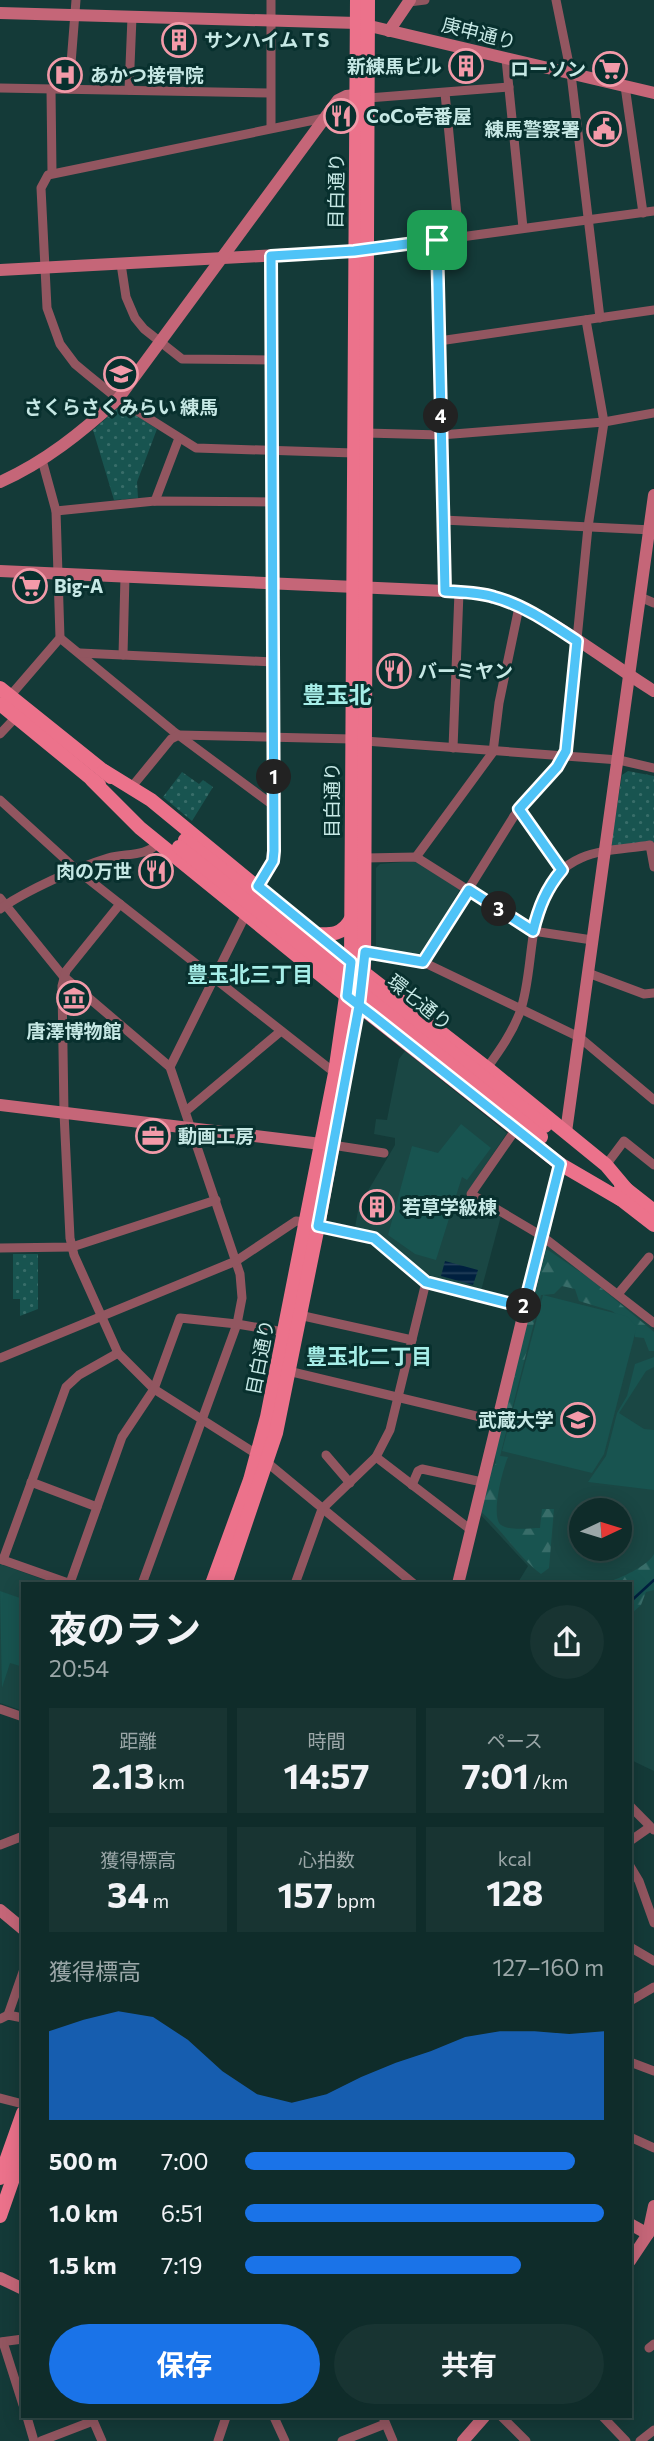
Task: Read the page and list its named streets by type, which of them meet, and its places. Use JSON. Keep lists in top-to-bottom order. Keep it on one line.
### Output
{"streets":{"main road":["目白通り","環七通り"],"street":["庚申通り"]},"crossings":[["庚申通り","目白通り"]],"districts":["豊玉北","豊玉北三丁目","豊玉北二丁目"],"places":{"building":["サンハイム T S","新練馬ビル","若草学級棟"],"supermarket":["ローソン","Big-A"],"hospital":["あかつ接骨院"],"restaurant":["CoCo壱番屋","バーミヤン","肉の万世"],"public building":["練馬警察署"],"school or university":["さくらさくみらい 練馬","武蔵大学"],"museum":["唐澤博物館"],"office":["動画工房"]},"north":"right","page":{"pins":["4","1","3","2"],"heading":["夜のラン","20:54"],"stats":[["距離","2.13 km"],["時間","14:57"],["ペース","7:01 /km"],["獲得標高","34 m"],["心拍数","157 bpm"],["kcal","128"]],"chart":["獲得標高","127–160 m"],"list":[{"name":"500 m","note":"7:00"},{"name":"1.0 km","note":"6:51"},{"name":"1.5 km","note":"7:19"}],"buttons":["保存","共有"]}}
